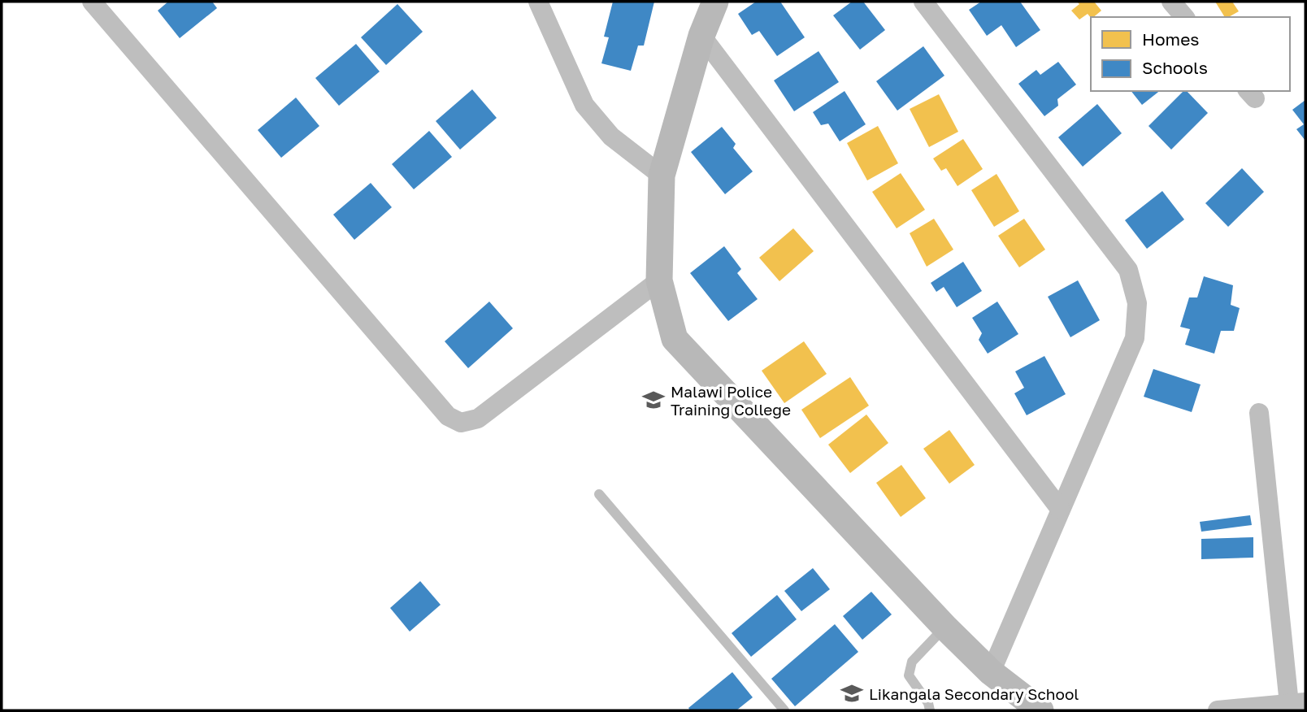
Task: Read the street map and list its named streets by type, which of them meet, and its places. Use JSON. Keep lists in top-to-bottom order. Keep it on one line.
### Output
{"places":{"school or university":["Malawi Police Training College","Likangala Secondary School"]},"legend":["Homes","Schools"]}
